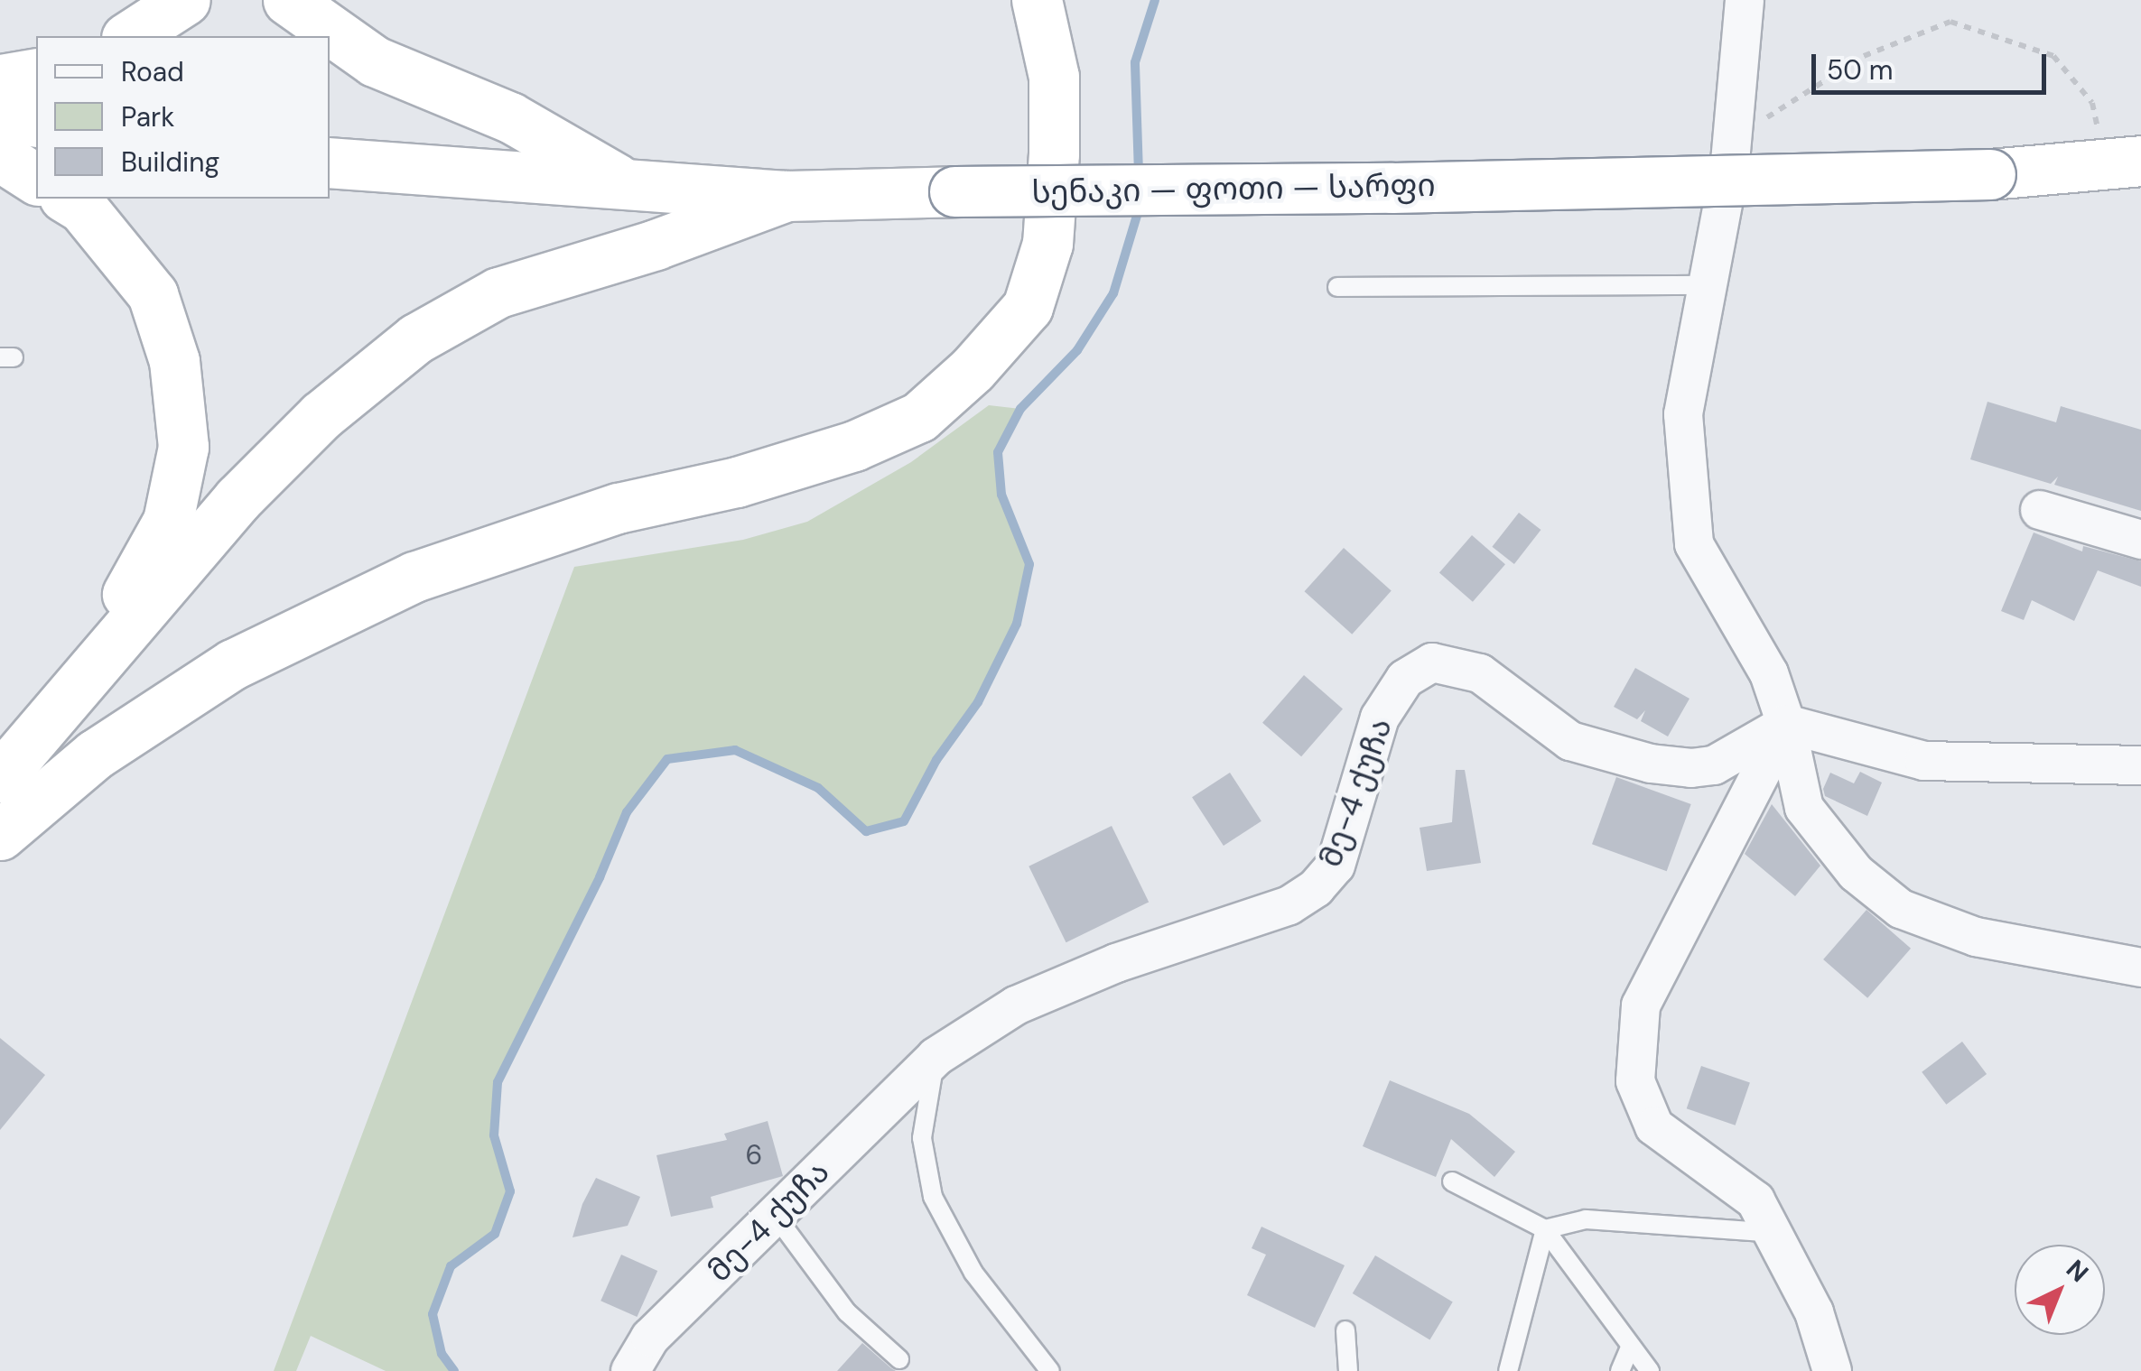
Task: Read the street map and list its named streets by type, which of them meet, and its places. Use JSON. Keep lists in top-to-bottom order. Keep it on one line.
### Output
{"streets":{"highway":["სენაკი — ფოთი — სარფი"],"street":["მე-4 ქუჩა"]},"house_numbers":["6"],"legend":["Road","Park","Building"],"scale_bar":"50 m","north":"top right"}
